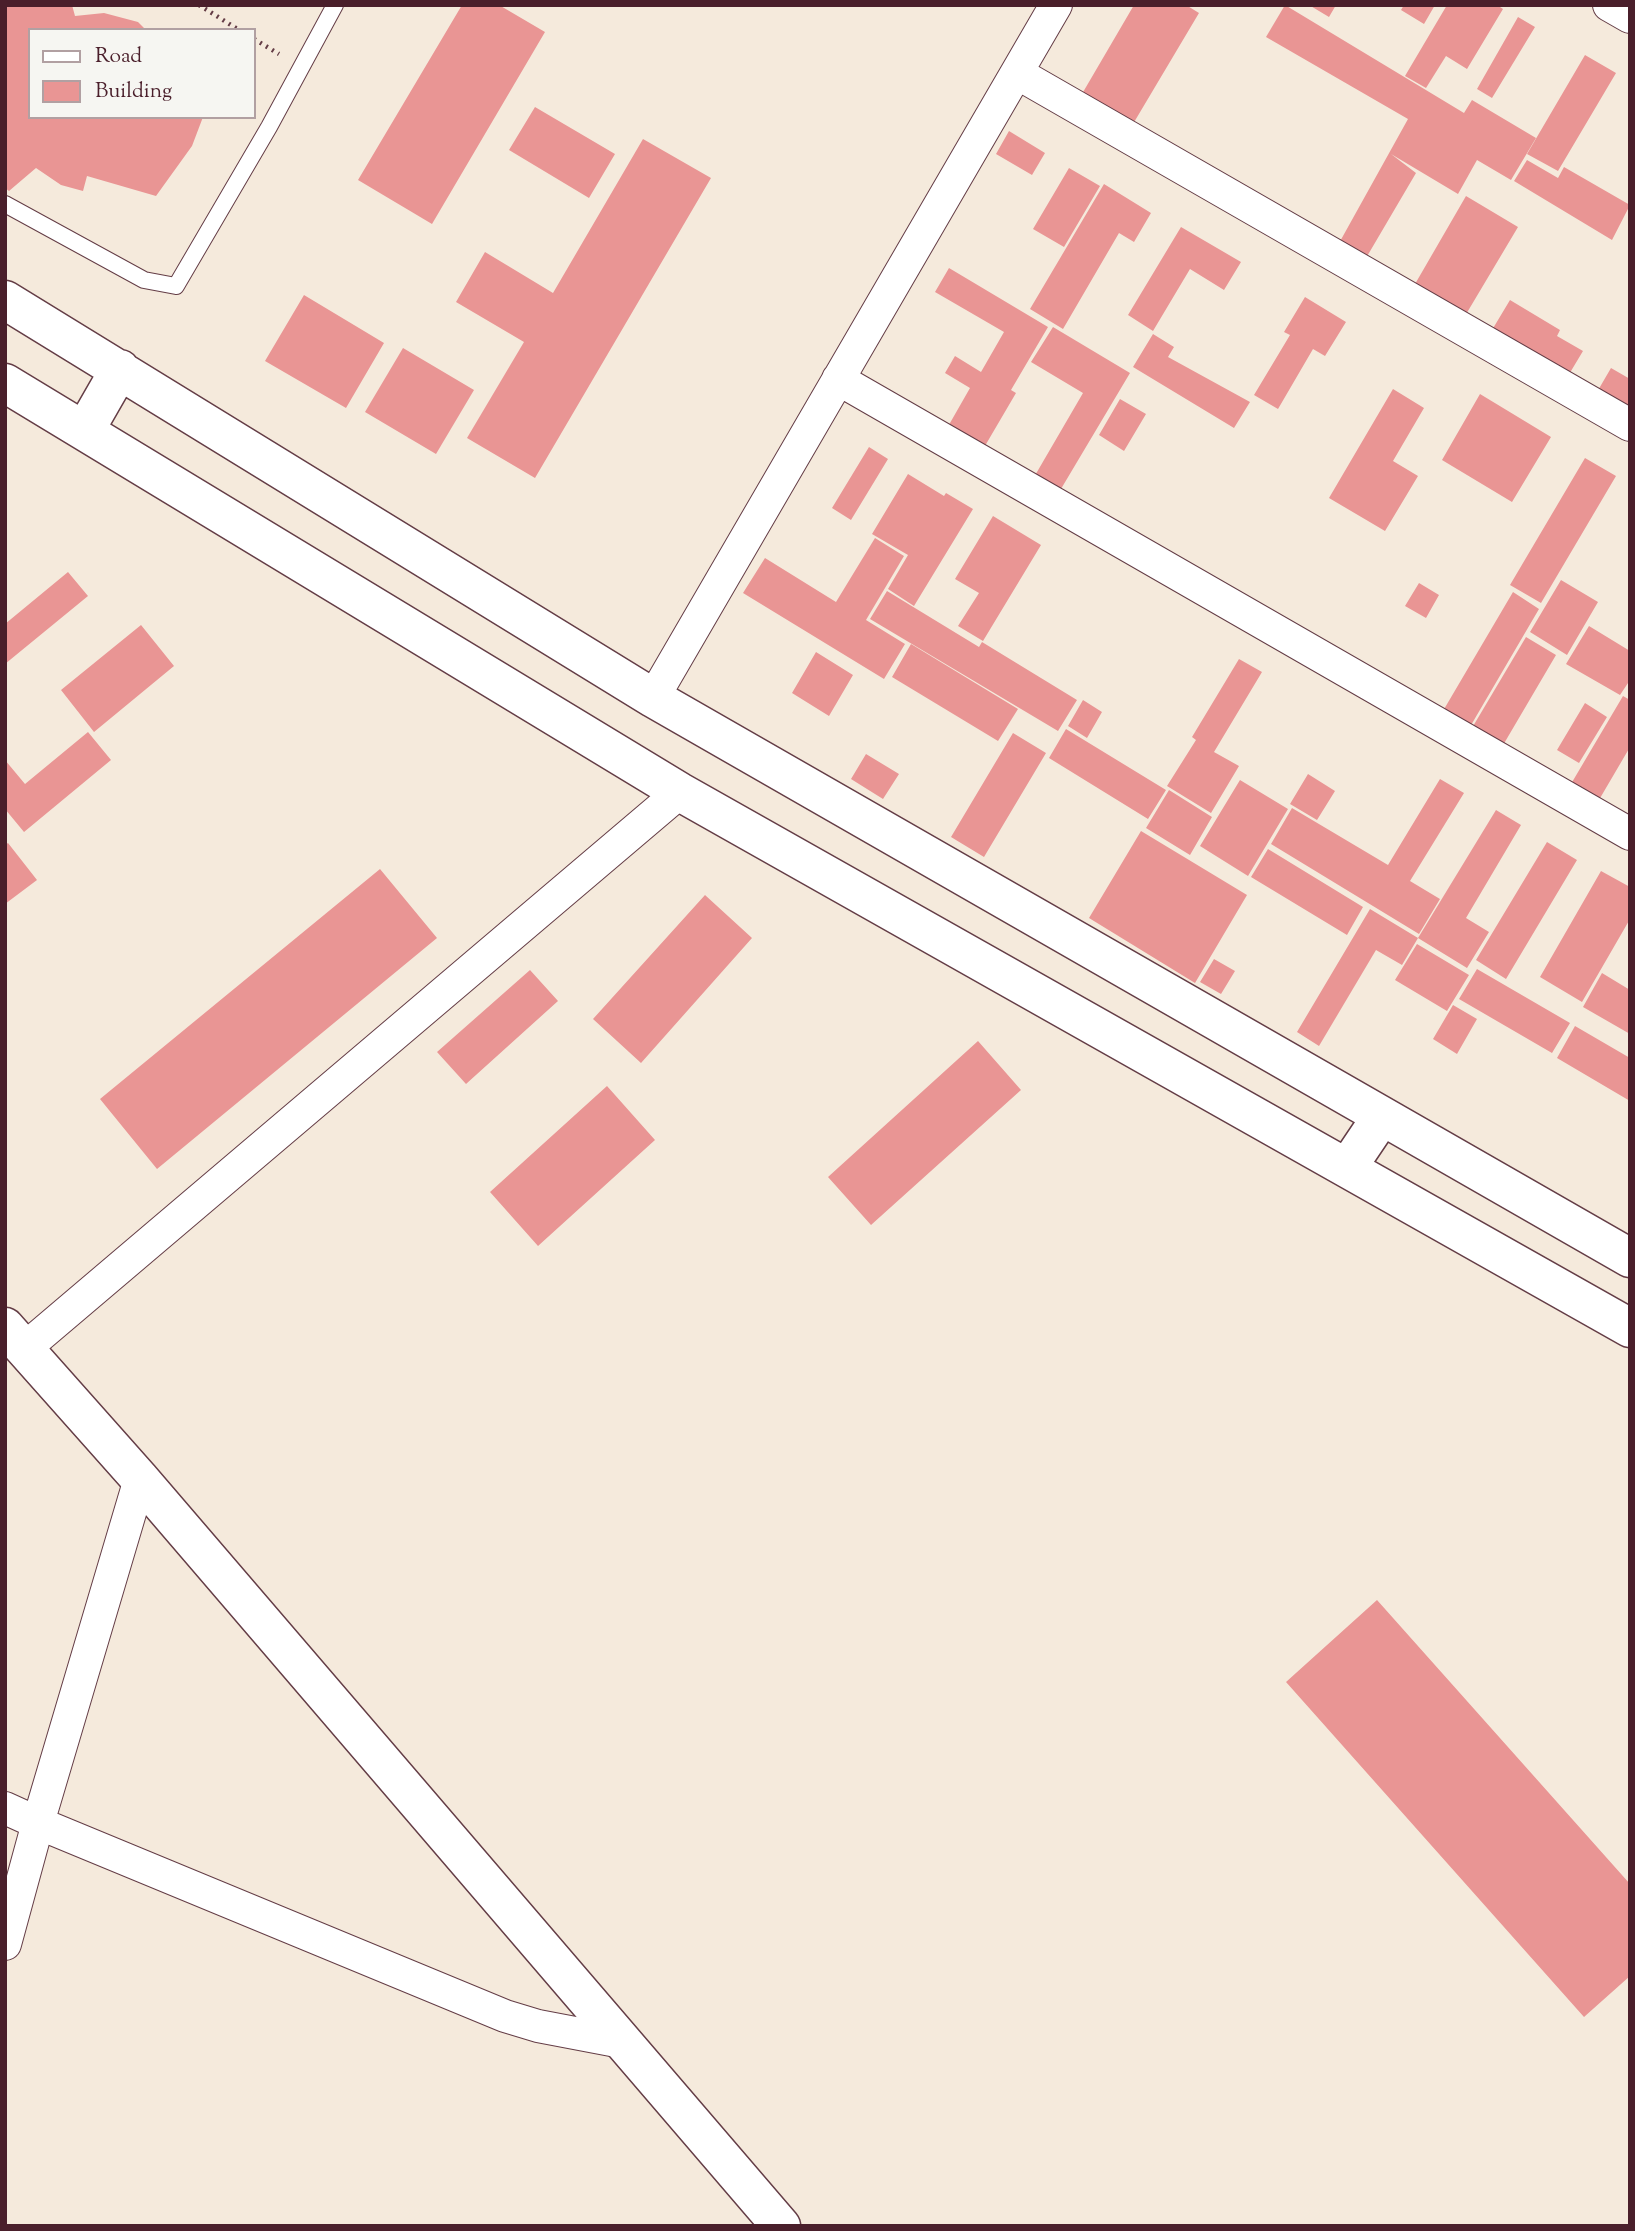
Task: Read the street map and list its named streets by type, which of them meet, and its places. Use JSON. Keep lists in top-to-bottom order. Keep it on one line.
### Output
{"legend":["Road","Building"]}
